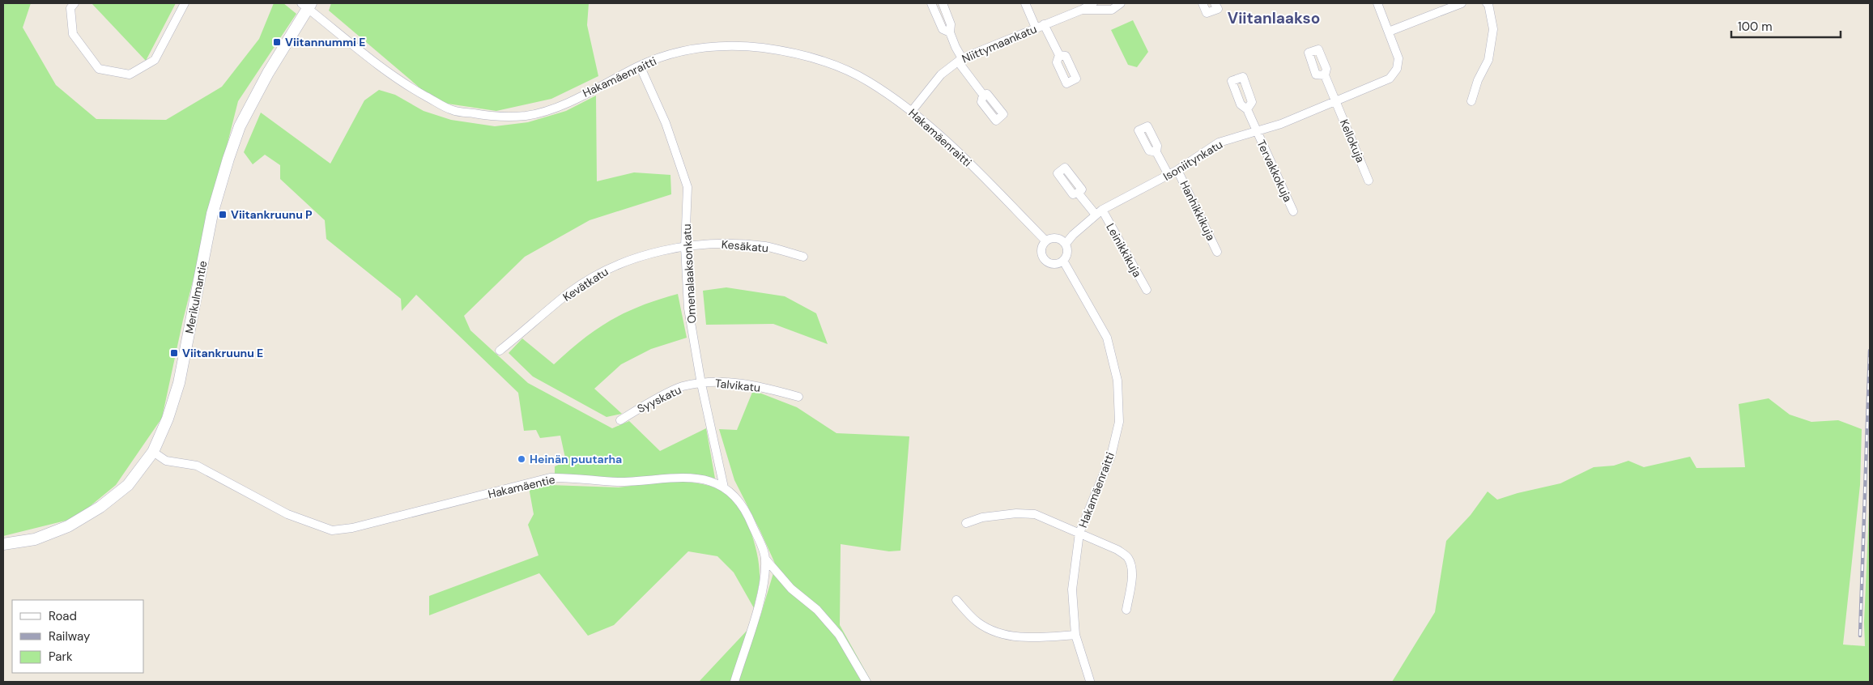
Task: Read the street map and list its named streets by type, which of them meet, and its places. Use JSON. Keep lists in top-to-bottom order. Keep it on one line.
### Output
{"streets":{"street":["Niittymaankatu","Hakamäenraitti","Kellokuja","Isoniitynkatu","Tervakkokuja","Hanhikkikuja","Kesäkatu","Leinikkikuja","Omenalaaksonkatu","Kevätkatu","Merikulmantie","Talvikatu","Syyskatu","Hakamäentie"]},"crossings":[["Niittymaankatu","Hakamäenraitti"],["Hakamäenraitti","Isoniitynkatu"],["Hakamäenraitti","Omenalaaksonkatu"],["Hakamäenraitti","Merikulmantie"],["Kellokuja","Isoniitynkatu"],["Isoniitynkatu","Tervakkokuja"],["Isoniitynkatu","Hanhikkikuja"],["Isoniitynkatu","Leinikkikuja"],["Kesäkatu","Omenalaaksonkatu"],["Kesäkatu","Kevätkatu"],["Omenalaaksonkatu","Kevätkatu"],["Omenalaaksonkatu","Talvikatu"],["Omenalaaksonkatu","Syyskatu"],["Omenalaaksonkatu","Hakamäentie"],["Merikulmantie","Hakamäentie"],["Talvikatu","Syyskatu"]],"districts":["Viitanlaakso"],"places":{"transit":["Viitannummi E","Viitankruunu P","Viitankruunu E"],"other":["Heinän puutarha"]},"legend":["Road","Railway","Park"],"scale_bar":"100 m"}
